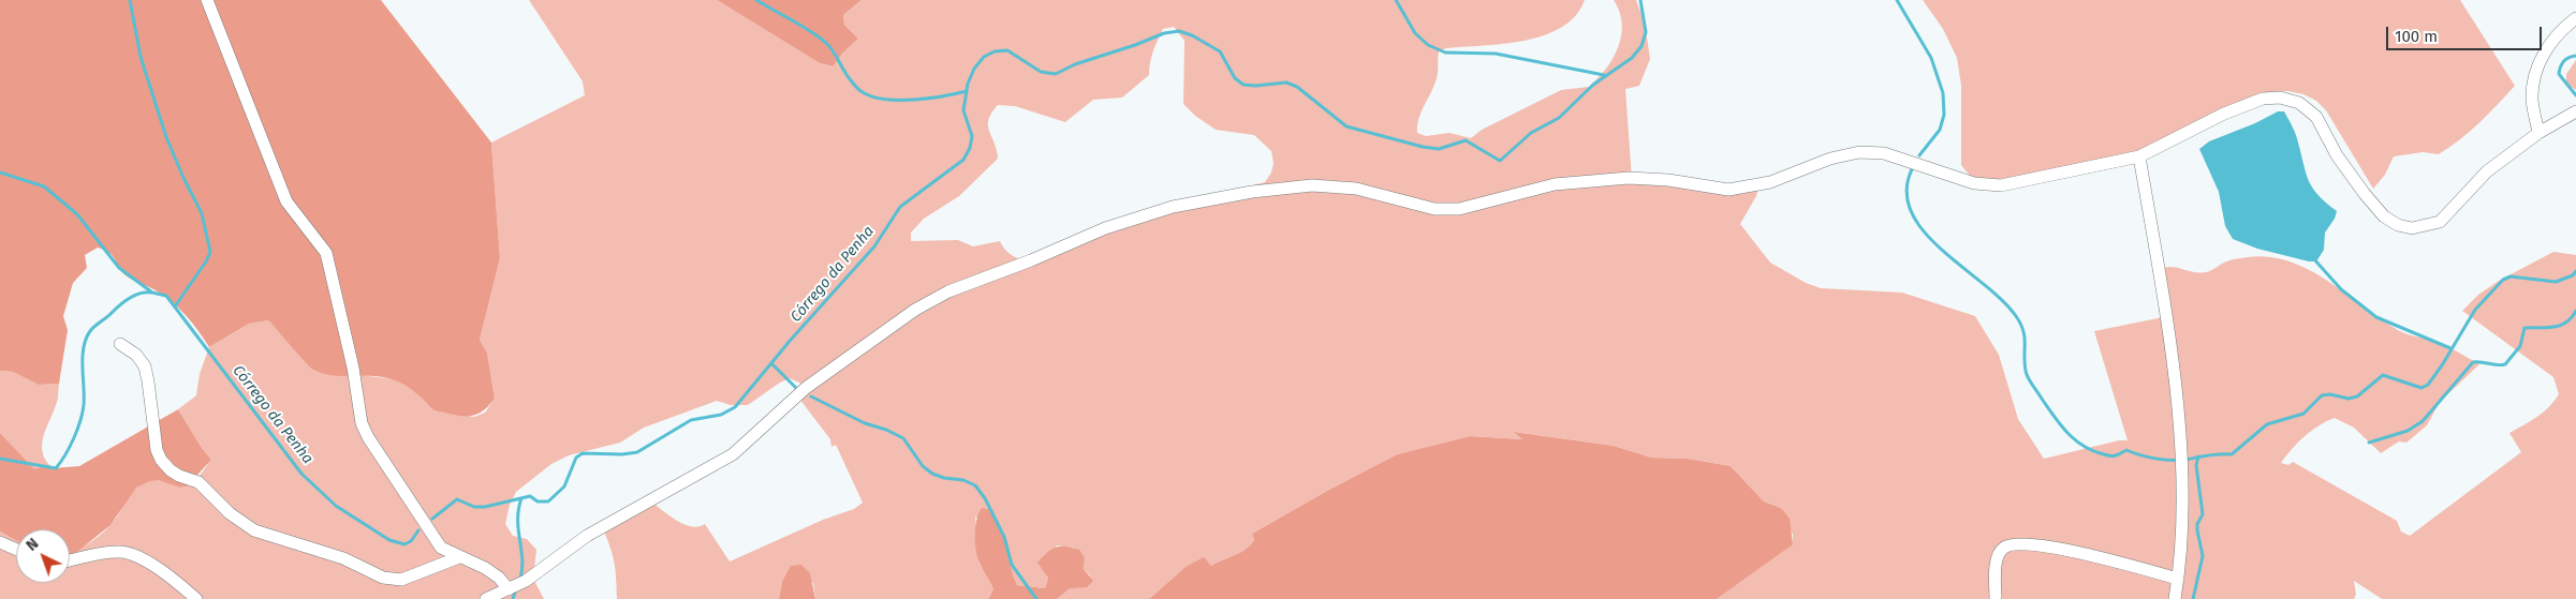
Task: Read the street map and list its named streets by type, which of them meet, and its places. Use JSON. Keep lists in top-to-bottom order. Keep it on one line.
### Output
{"water":["Córrego da Penha"],"scale_bar":"100 m","north":"top left"}
